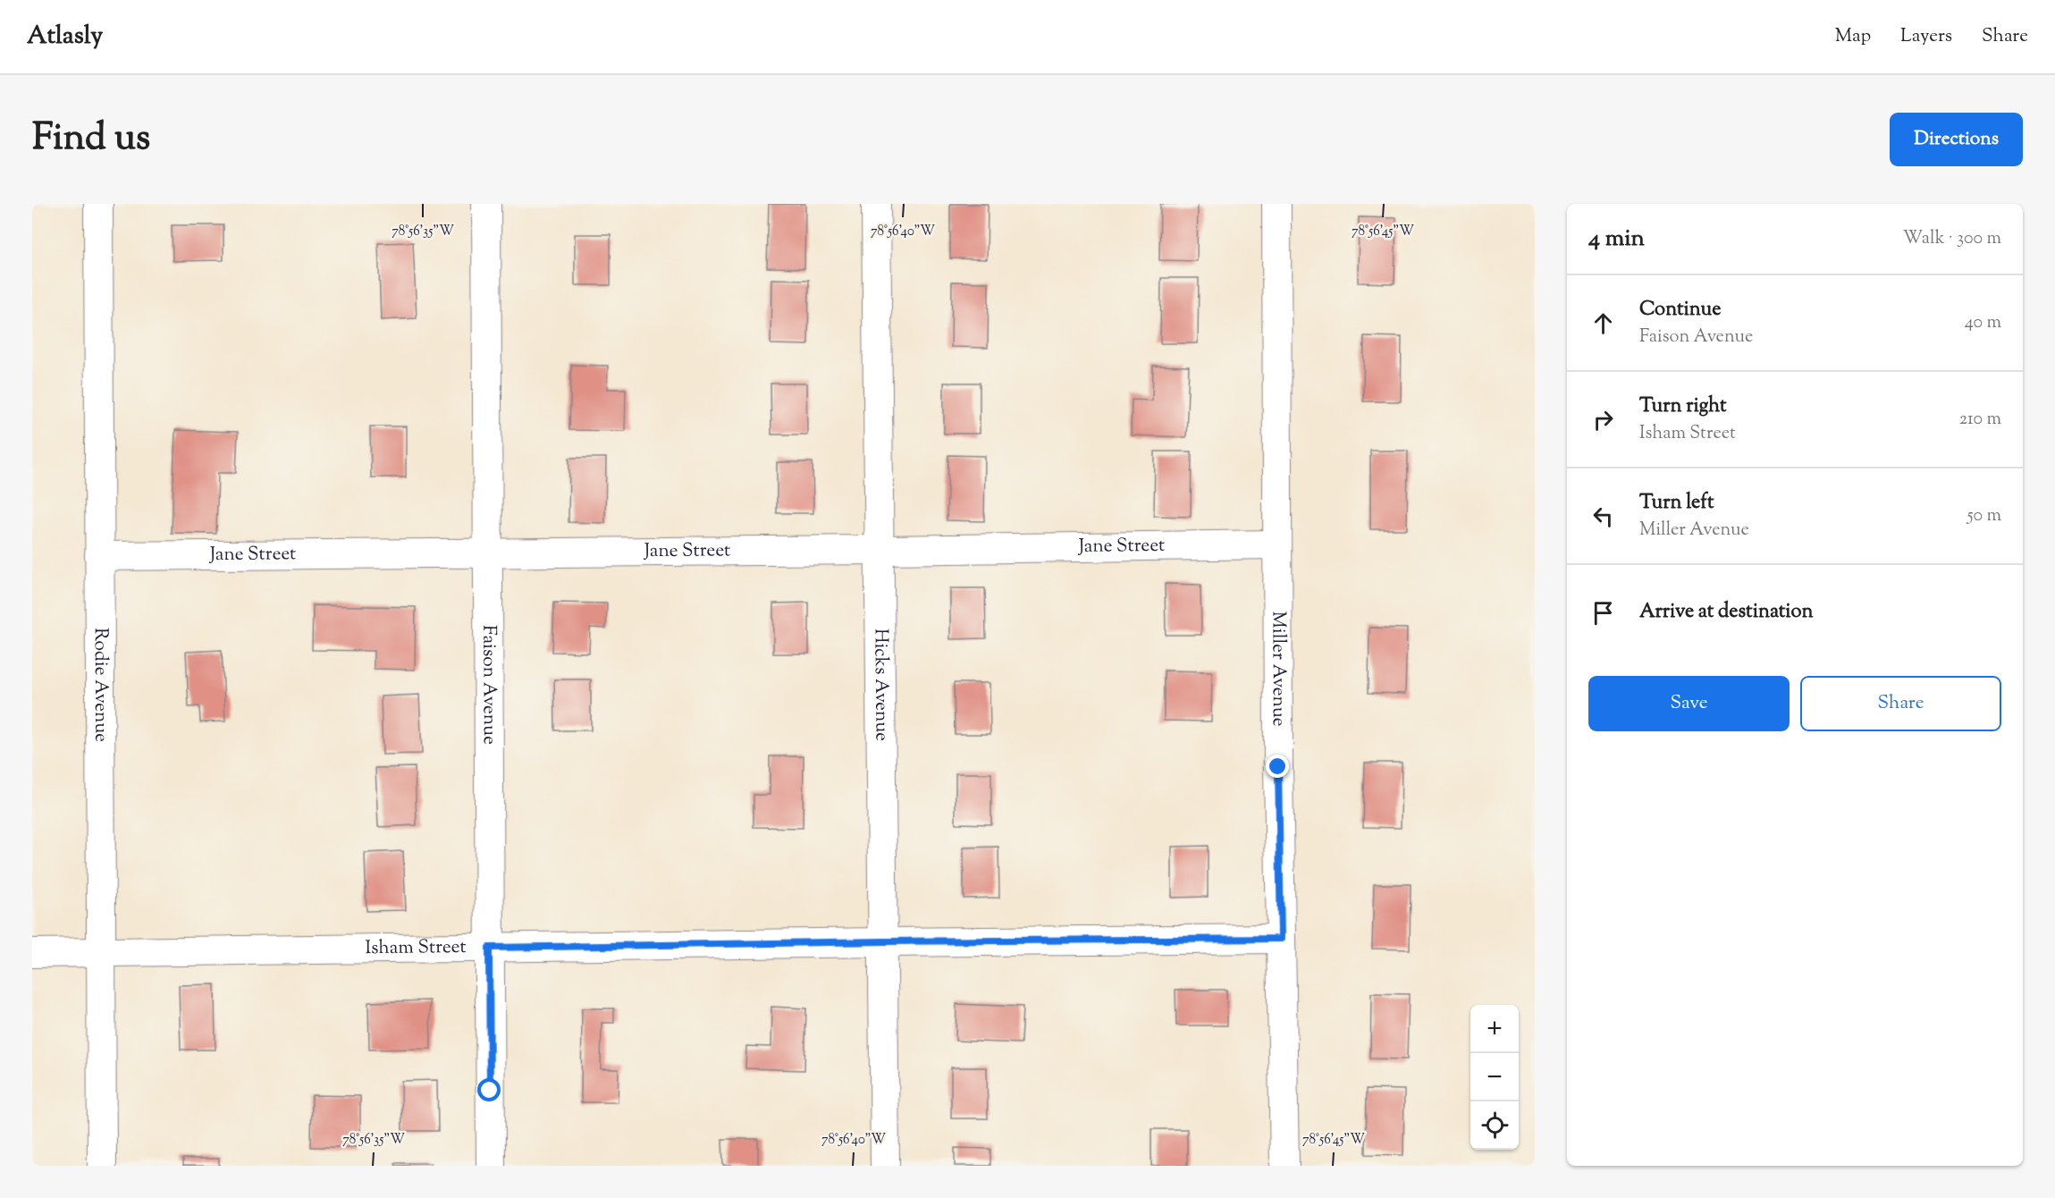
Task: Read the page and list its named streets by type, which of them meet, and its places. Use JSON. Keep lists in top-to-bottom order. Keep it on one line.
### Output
{"streets":{"street":["Jane Street","Miller Avenue","Rodie Avenue","Faison Avenue","Hicks Avenue","Isham Street"]},"crossings":[["Jane Street","Miller Avenue"],["Jane Street","Rodie Avenue"],["Jane Street","Faison Avenue"],["Jane Street","Hicks Avenue"],["Miller Avenue","Isham Street"],["Rodie Avenue","Isham Street"],["Faison Avenue","Isham Street"],["Hicks Avenue","Isham Street"]],"page":{"header":"Atlasly","nav":["Map","Layers","Share"],"title":"Find us","buttons":["Directions",["Save","Share"]],"heading":["4 min","Walk · 300 m"],"list":[["Continue","Faison Avenue","40 m"],["Turn right","Isham Street","210 m"],["Turn left","Miller Avenue","50 m"],"Arrive at destination"],"map_buttons":["+","−"]},"coordinates":["78°56'35\"W","78°56'40\"W","78°56'45\"W"]}
